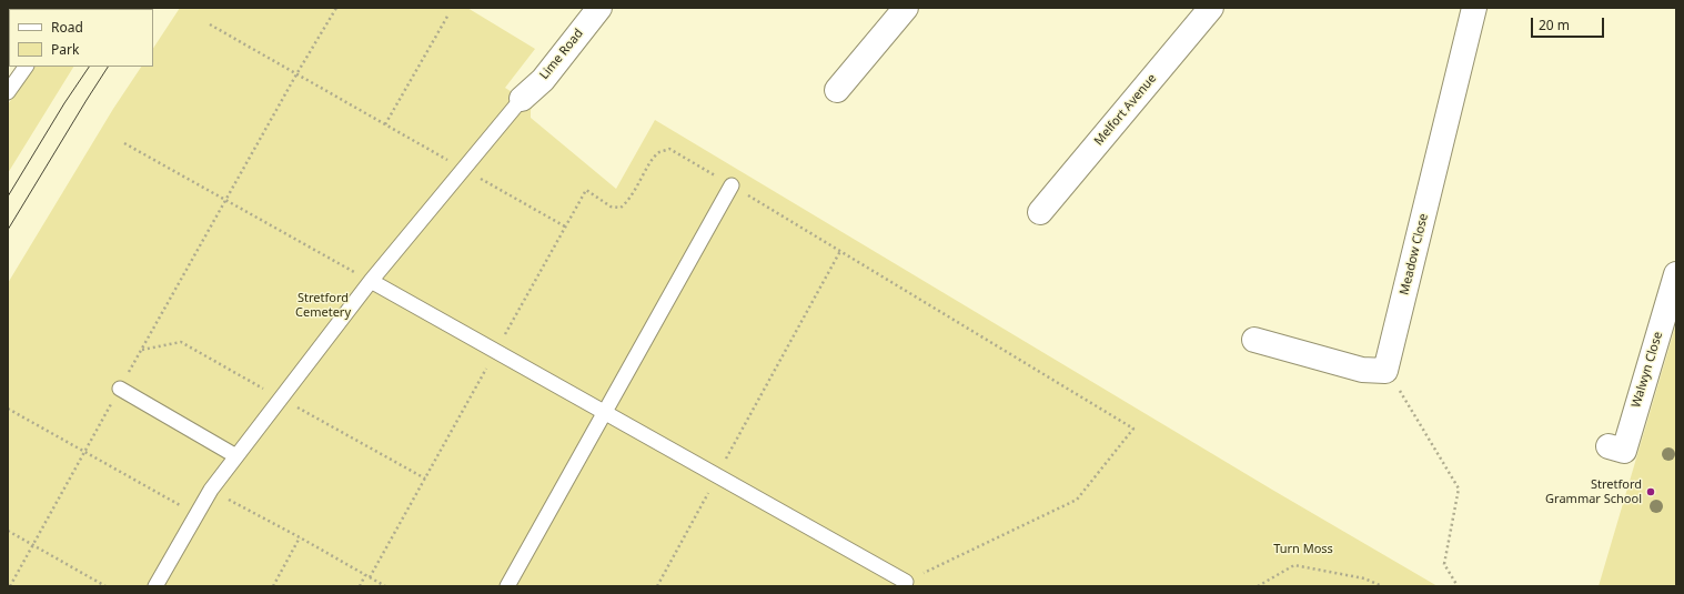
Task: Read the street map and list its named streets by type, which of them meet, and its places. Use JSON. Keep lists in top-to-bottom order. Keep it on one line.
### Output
{"streets":{"street":["Lime Road","Melfort Avenue","Meadow Close","Walwyn Close"]},"parks":["Stretford Cemetery","Turn Moss"],"places":["Stretford Grammar School"],"legend":["Road","Park"],"scale_bar":"20 m"}
